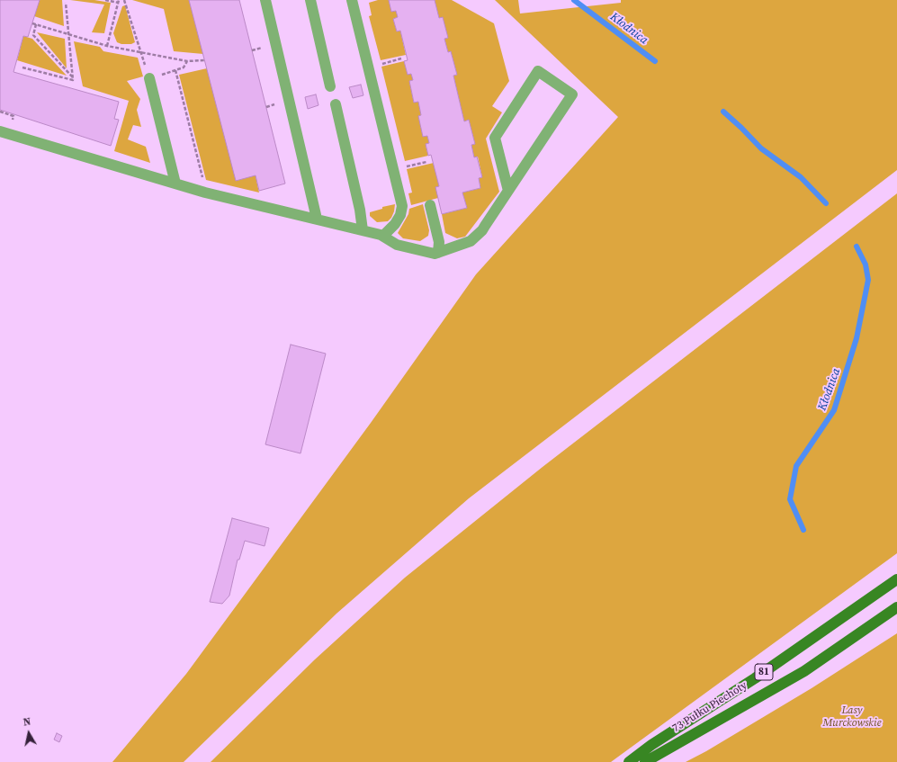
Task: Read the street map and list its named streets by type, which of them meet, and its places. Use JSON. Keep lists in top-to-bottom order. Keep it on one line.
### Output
{"streets":{"main road":["81","73 Pułku Piechoty"]},"water":["Kłodnica"],"parks":["Lasy Murckowskie"],"north":"top"}
